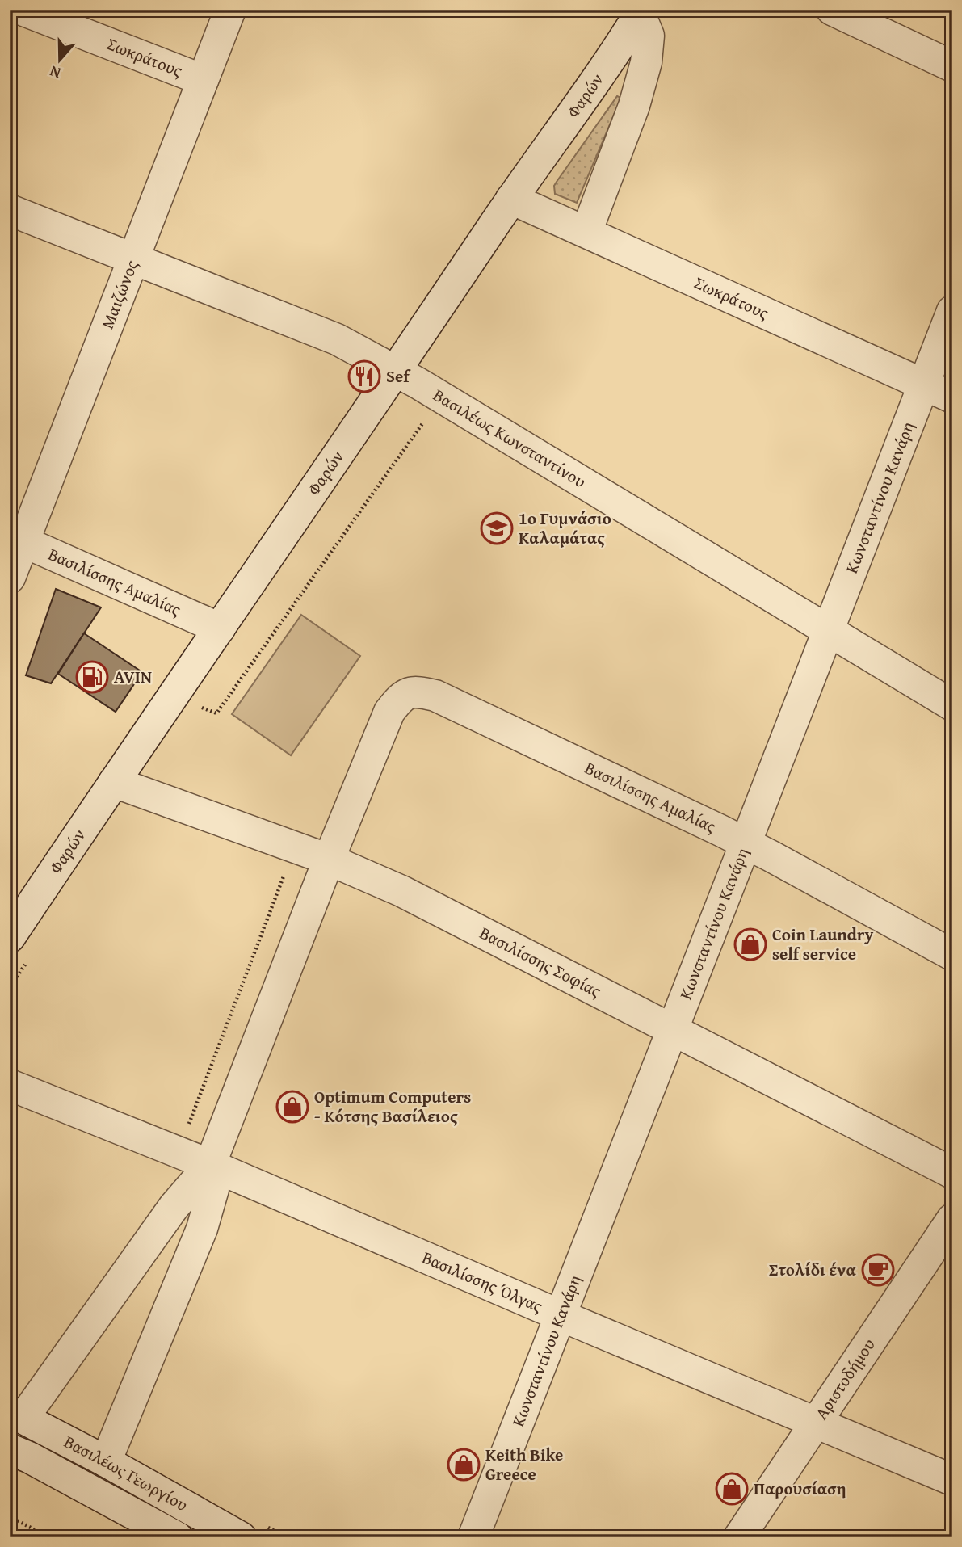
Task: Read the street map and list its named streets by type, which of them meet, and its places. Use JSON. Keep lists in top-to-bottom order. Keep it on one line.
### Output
{"streets":{"street":["Σωκράτους","Φαρών","Μαιζώνος","Βασιλέως Κωνσταντίνου","Κωνσταντίνου Κανάρη","Βασιλίσσης Αμαλίας","Βασιλίσσης Σοφίας","Βασιλίσσης Όλγας","Αριστοδήμου","Βασιλέως Γεωργίου"]},"crossings":[["Σωκράτους","Φαρών"],["Σωκράτους","Μαιζώνος"],["Σωκράτους","Κωνσταντίνου Κανάρη"],["Φαρών","Βασιλέως Κωνσταντίνου"],["Φαρών","Βασιλίσσης Αμαλίας"],["Φαρών","Βασιλίσσης Σοφίας"],["Μαιζώνος","Βασιλέως Κωνσταντίνου"],["Μαιζώνος","Βασιλίσσης Αμαλίας"],["Βασιλέως Κωνσταντίνου","Κωνσταντίνου Κανάρη"],["Κωνσταντίνου Κανάρη","Βασιλίσσης Αμαλίας"],["Κωνσταντίνου Κανάρη","Βασιλίσσης Σοφίας"],["Κωνσταντίνου Κανάρη","Βασιλίσσης Όλγας"],["Βασιλίσσης Αμαλίας","Βασιλίσσης Σοφίας"],["Βασιλίσσης Όλγας","Αριστοδήμου"]],"places":{"restaurant":["Sef"],"school or university":["1ο Γυμνάσιο Καλαμάτας"],"fuel station":["AVIN"],"shop":["Coin Laundry self service","Optimum Computers - Κότσης Βασίλειος","Keith Bike Greece","Παρουσίαση"],"cafe":["Στολίδι ένα"]},"north":"bottom"}
